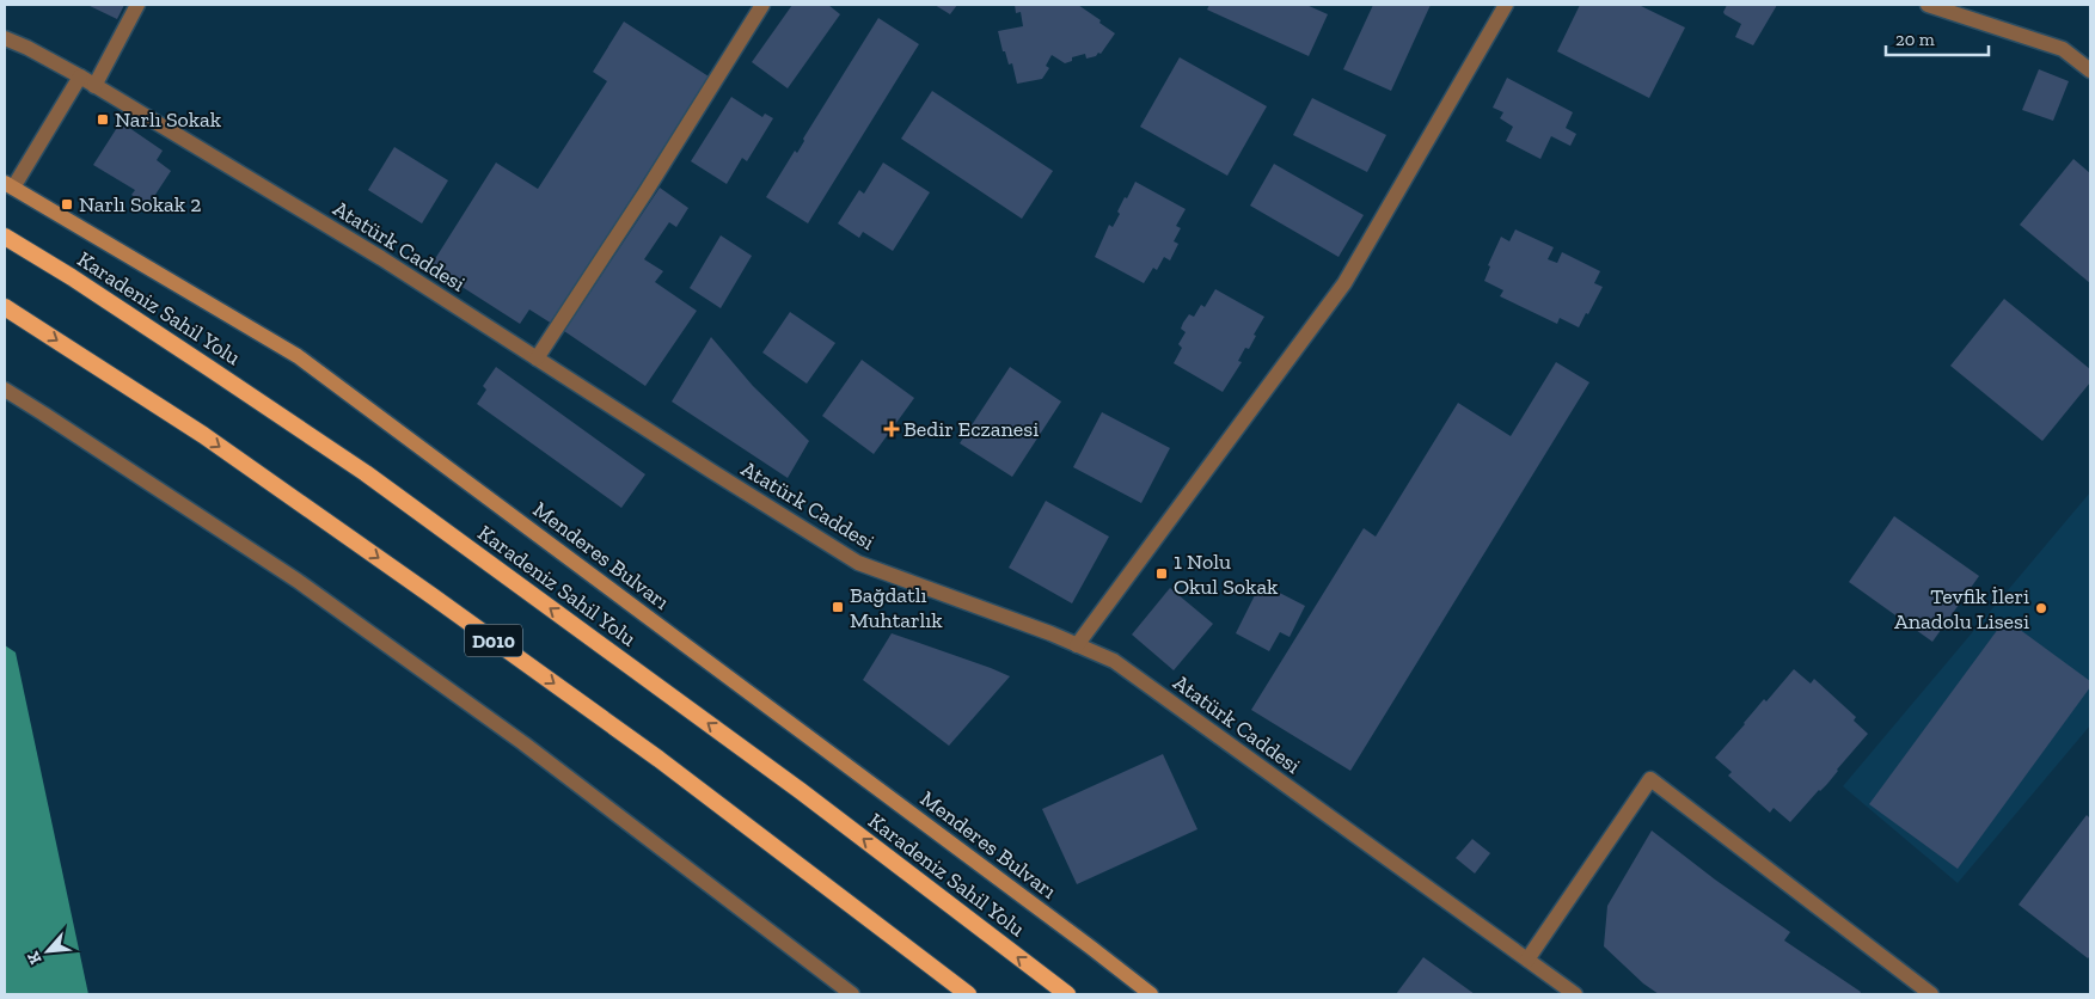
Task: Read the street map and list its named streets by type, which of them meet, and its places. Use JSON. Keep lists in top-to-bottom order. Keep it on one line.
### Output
{"streets":{"highway":["Karadeniz Sahil Yolu","D010"],"main road":["Menderes Bulvarı"],"street":["Atatürk Caddesi"]},"places":{"transit":["Narlı Sokak","Narlı Sokak 2","1 Nolu Okul Sokak","Bağdatlı Muhtarlık"],"health":["Bedir Eczanesi"],"other":["Tevfik İleri Anadolu Lisesi"]},"scale_bar":"20 m","north":"bottom left"}
